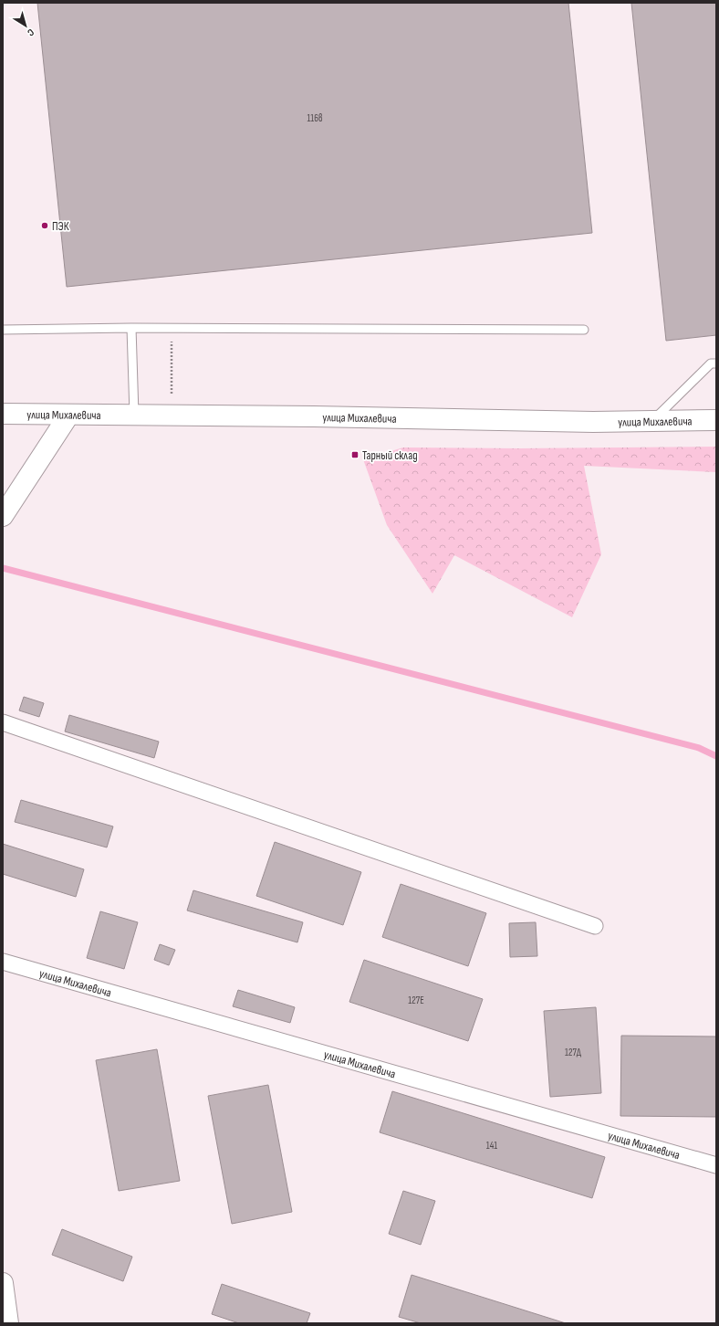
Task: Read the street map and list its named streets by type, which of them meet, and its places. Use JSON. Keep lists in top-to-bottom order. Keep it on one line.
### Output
{"streets":{"street":["улица Михалевича"]},"places":{"other":["ПЭК"],"transit":["Тарный склад"]},"house_numbers":["116в","127Е","127Д","141"],"north":"bottom right"}
